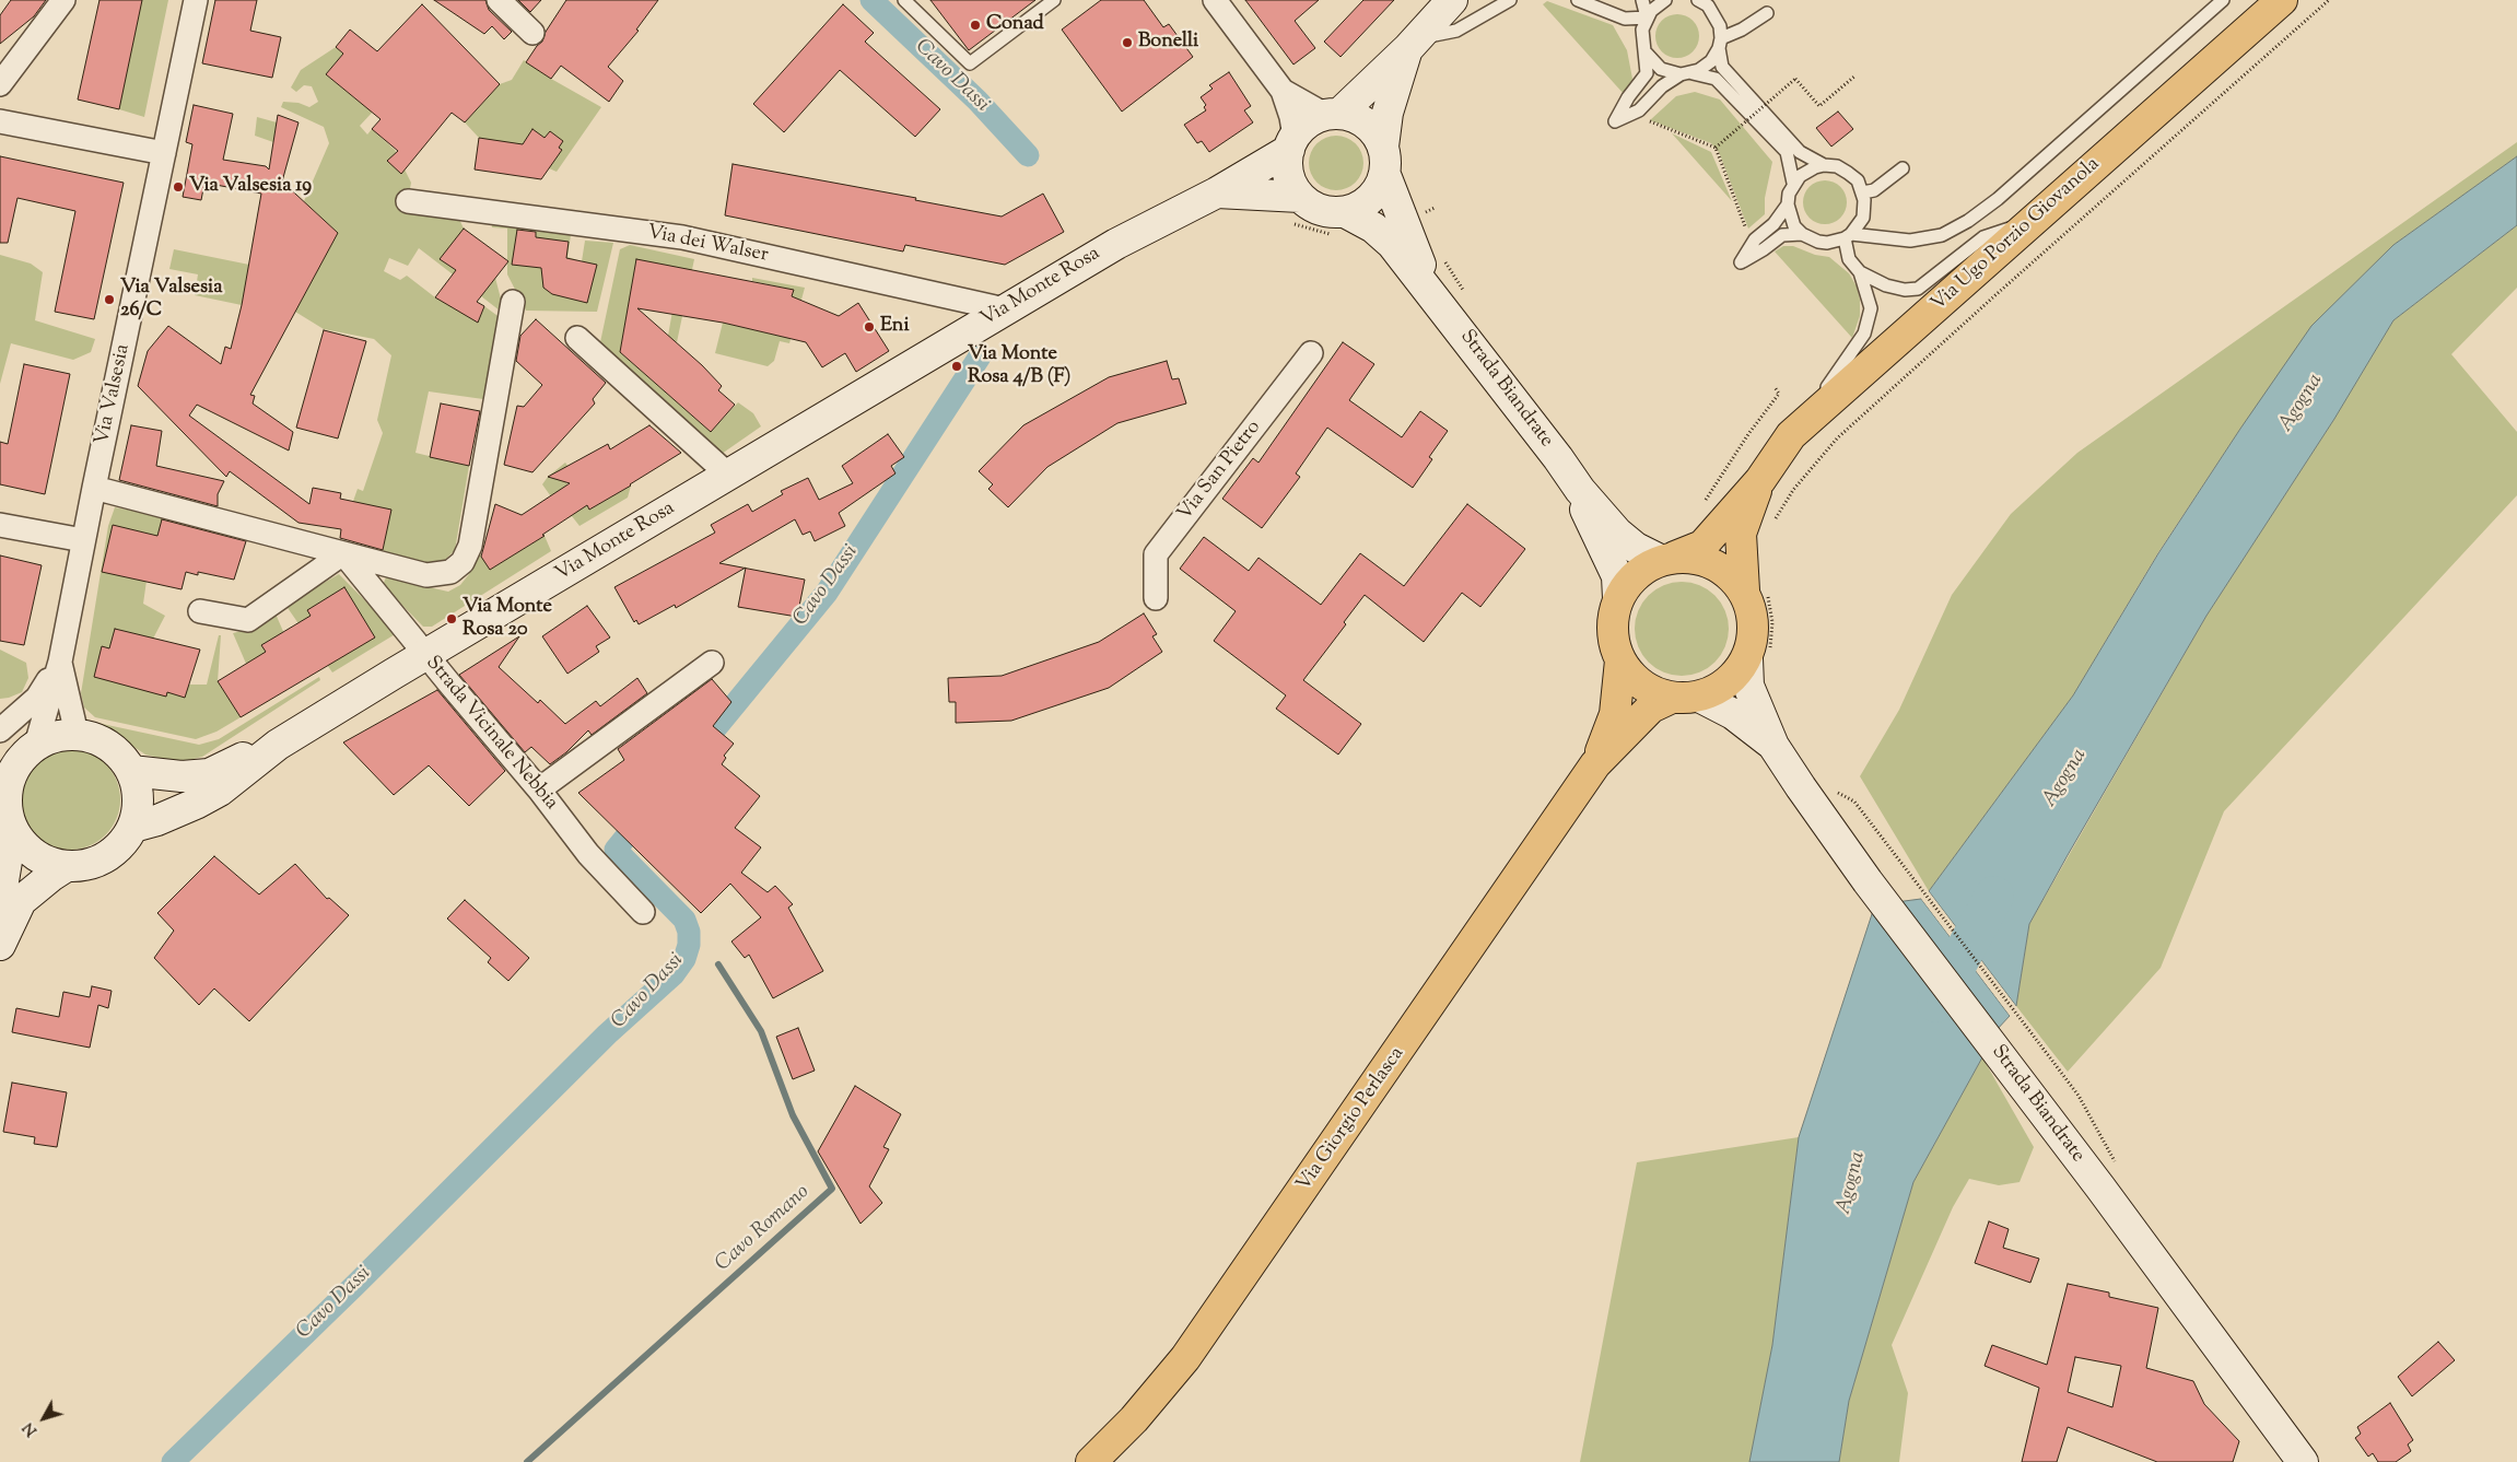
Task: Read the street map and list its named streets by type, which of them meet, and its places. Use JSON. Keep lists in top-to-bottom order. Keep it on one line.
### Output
{"streets":{"main road":["Via Ugo Porzio Giovanola","Via Monte Rosa","Strada Biandrate","Via Giorgio Perlasca"],"street":["Via dei Walser","Via Valsesia","Via San Pietro","Strada Vicinale Nebbia"]},"crossings":[["Via Ugo Porzio Giovanola","Strada Biandrate"],["Via Ugo Porzio Giovanola","Via Giorgio Perlasca"],["Via dei Walser","Via Monte Rosa"],["Via Monte Rosa","Strada Biandrate"],["Via Monte Rosa","Via Valsesia"],["Via Monte Rosa","Strada Vicinale Nebbia"],["Strada Biandrate","Via Giorgio Perlasca"]],"water":["Cavo Dassi","Agogna","Cavo Romano"],"places":["Conad","Bonelli","Via Valsesia 19","Via Valsesia 26/C","Eni","Via Monte Rosa 4/B (F)","Via Monte Rosa 20"],"north":"bottom left"}
